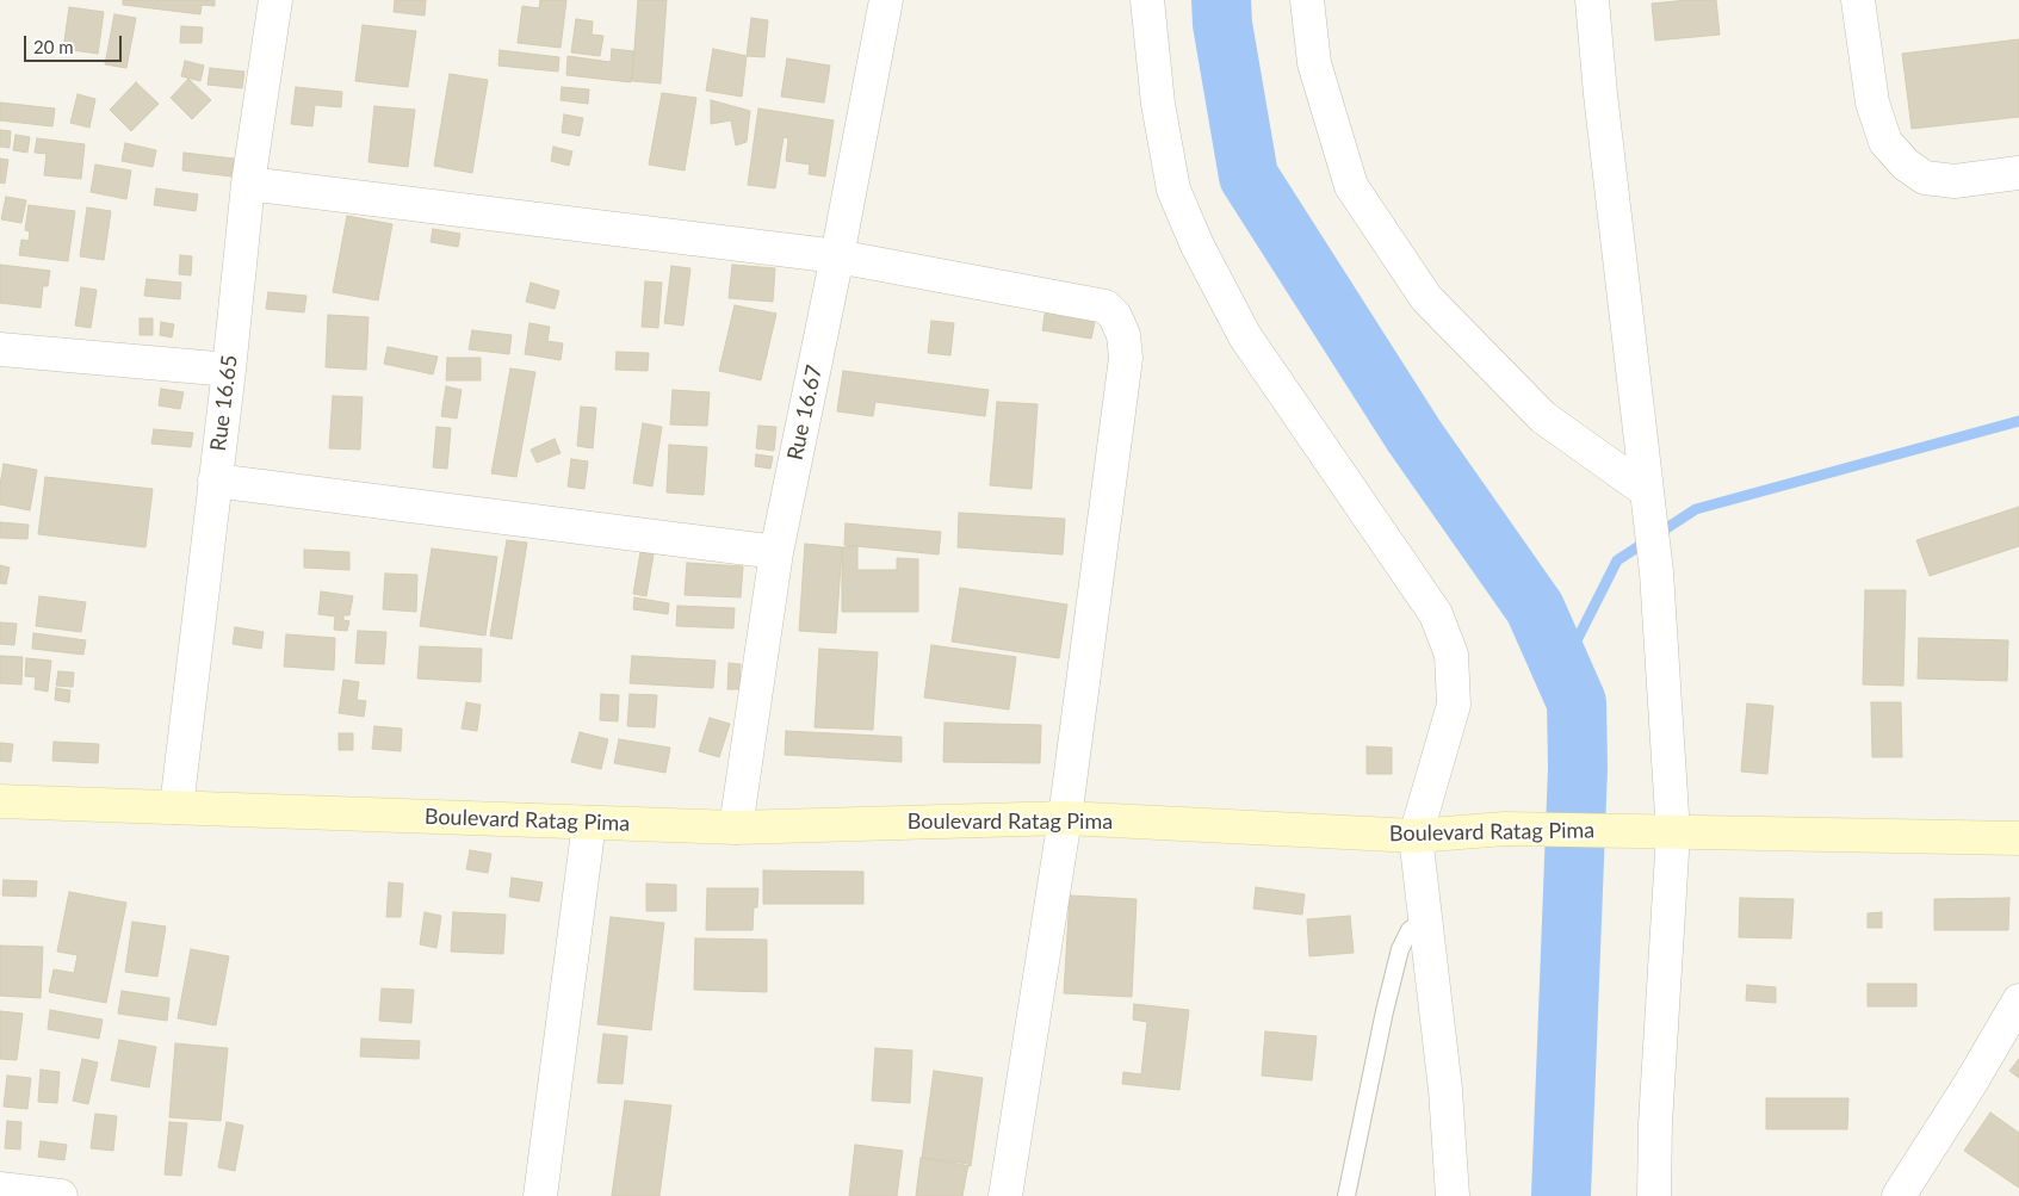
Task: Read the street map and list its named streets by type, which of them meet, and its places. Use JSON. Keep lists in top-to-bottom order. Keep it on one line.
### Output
{"streets":{"street":["Rue 16.65","Rue 16.67","Boulevard Ratag Pima"]},"crossings":[["Rue 16.65","Boulevard Ratag Pima"],["Rue 16.67","Boulevard Ratag Pima"]],"scale_bar":"20 m"}
